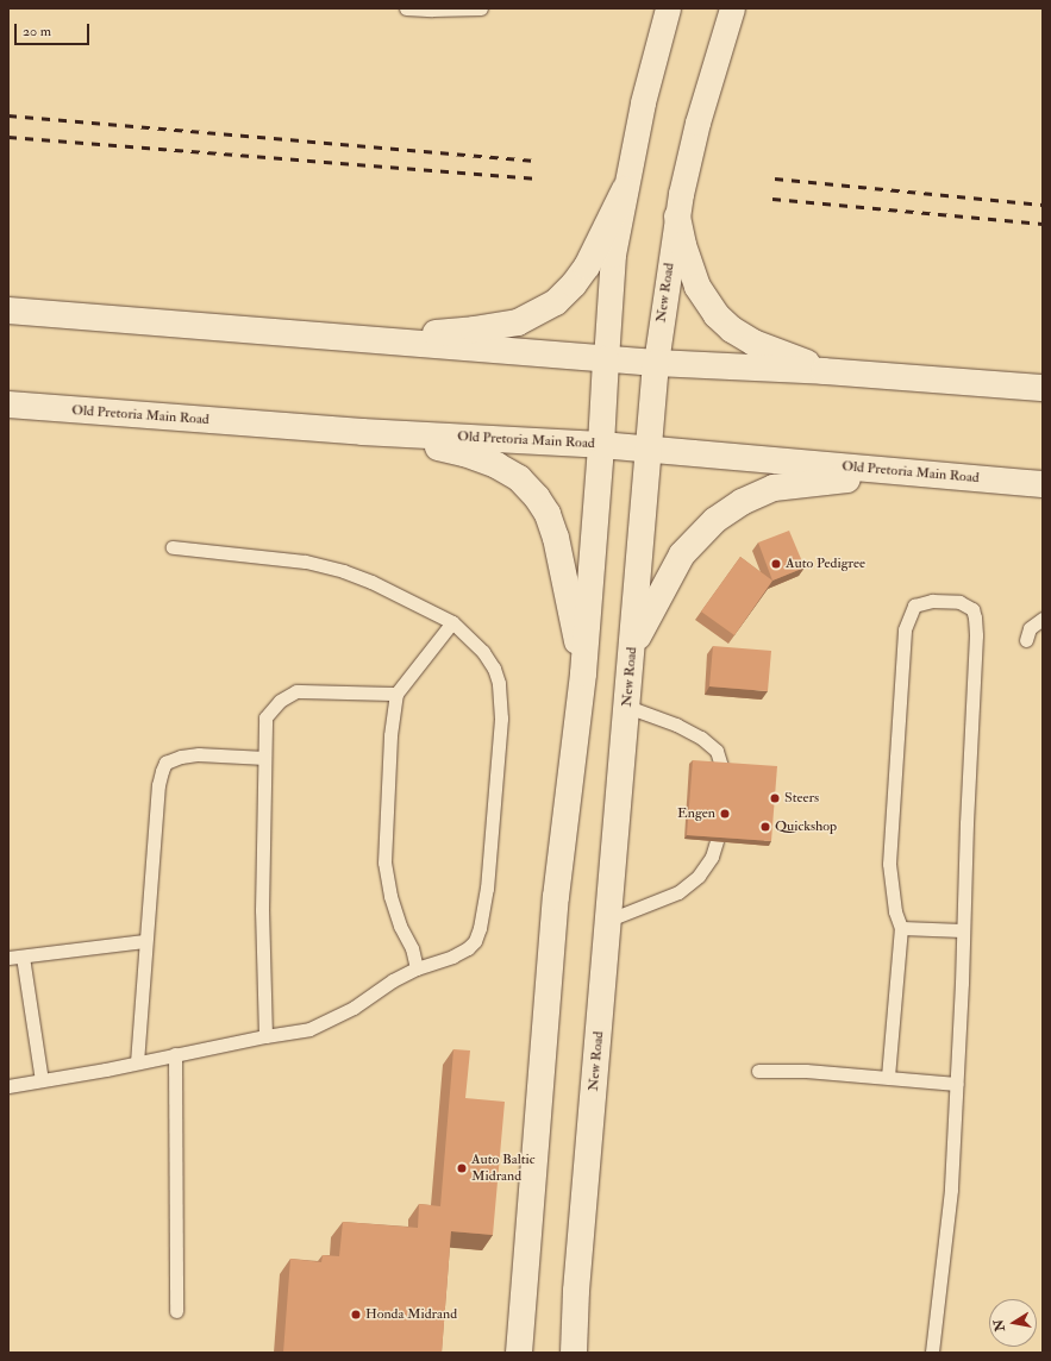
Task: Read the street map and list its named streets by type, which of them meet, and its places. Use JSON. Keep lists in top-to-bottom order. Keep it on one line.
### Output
{"streets":{"main road":["New Road","Old Pretoria Main Road"]},"crossings":[["New Road","Old Pretoria Main Road"]],"places":["Auto Pedigree","Steers","Engen","Quickshop","Auto Baltic Midrand","Honda Midrand"],"scale_bar":"20 m","north":"left"}
